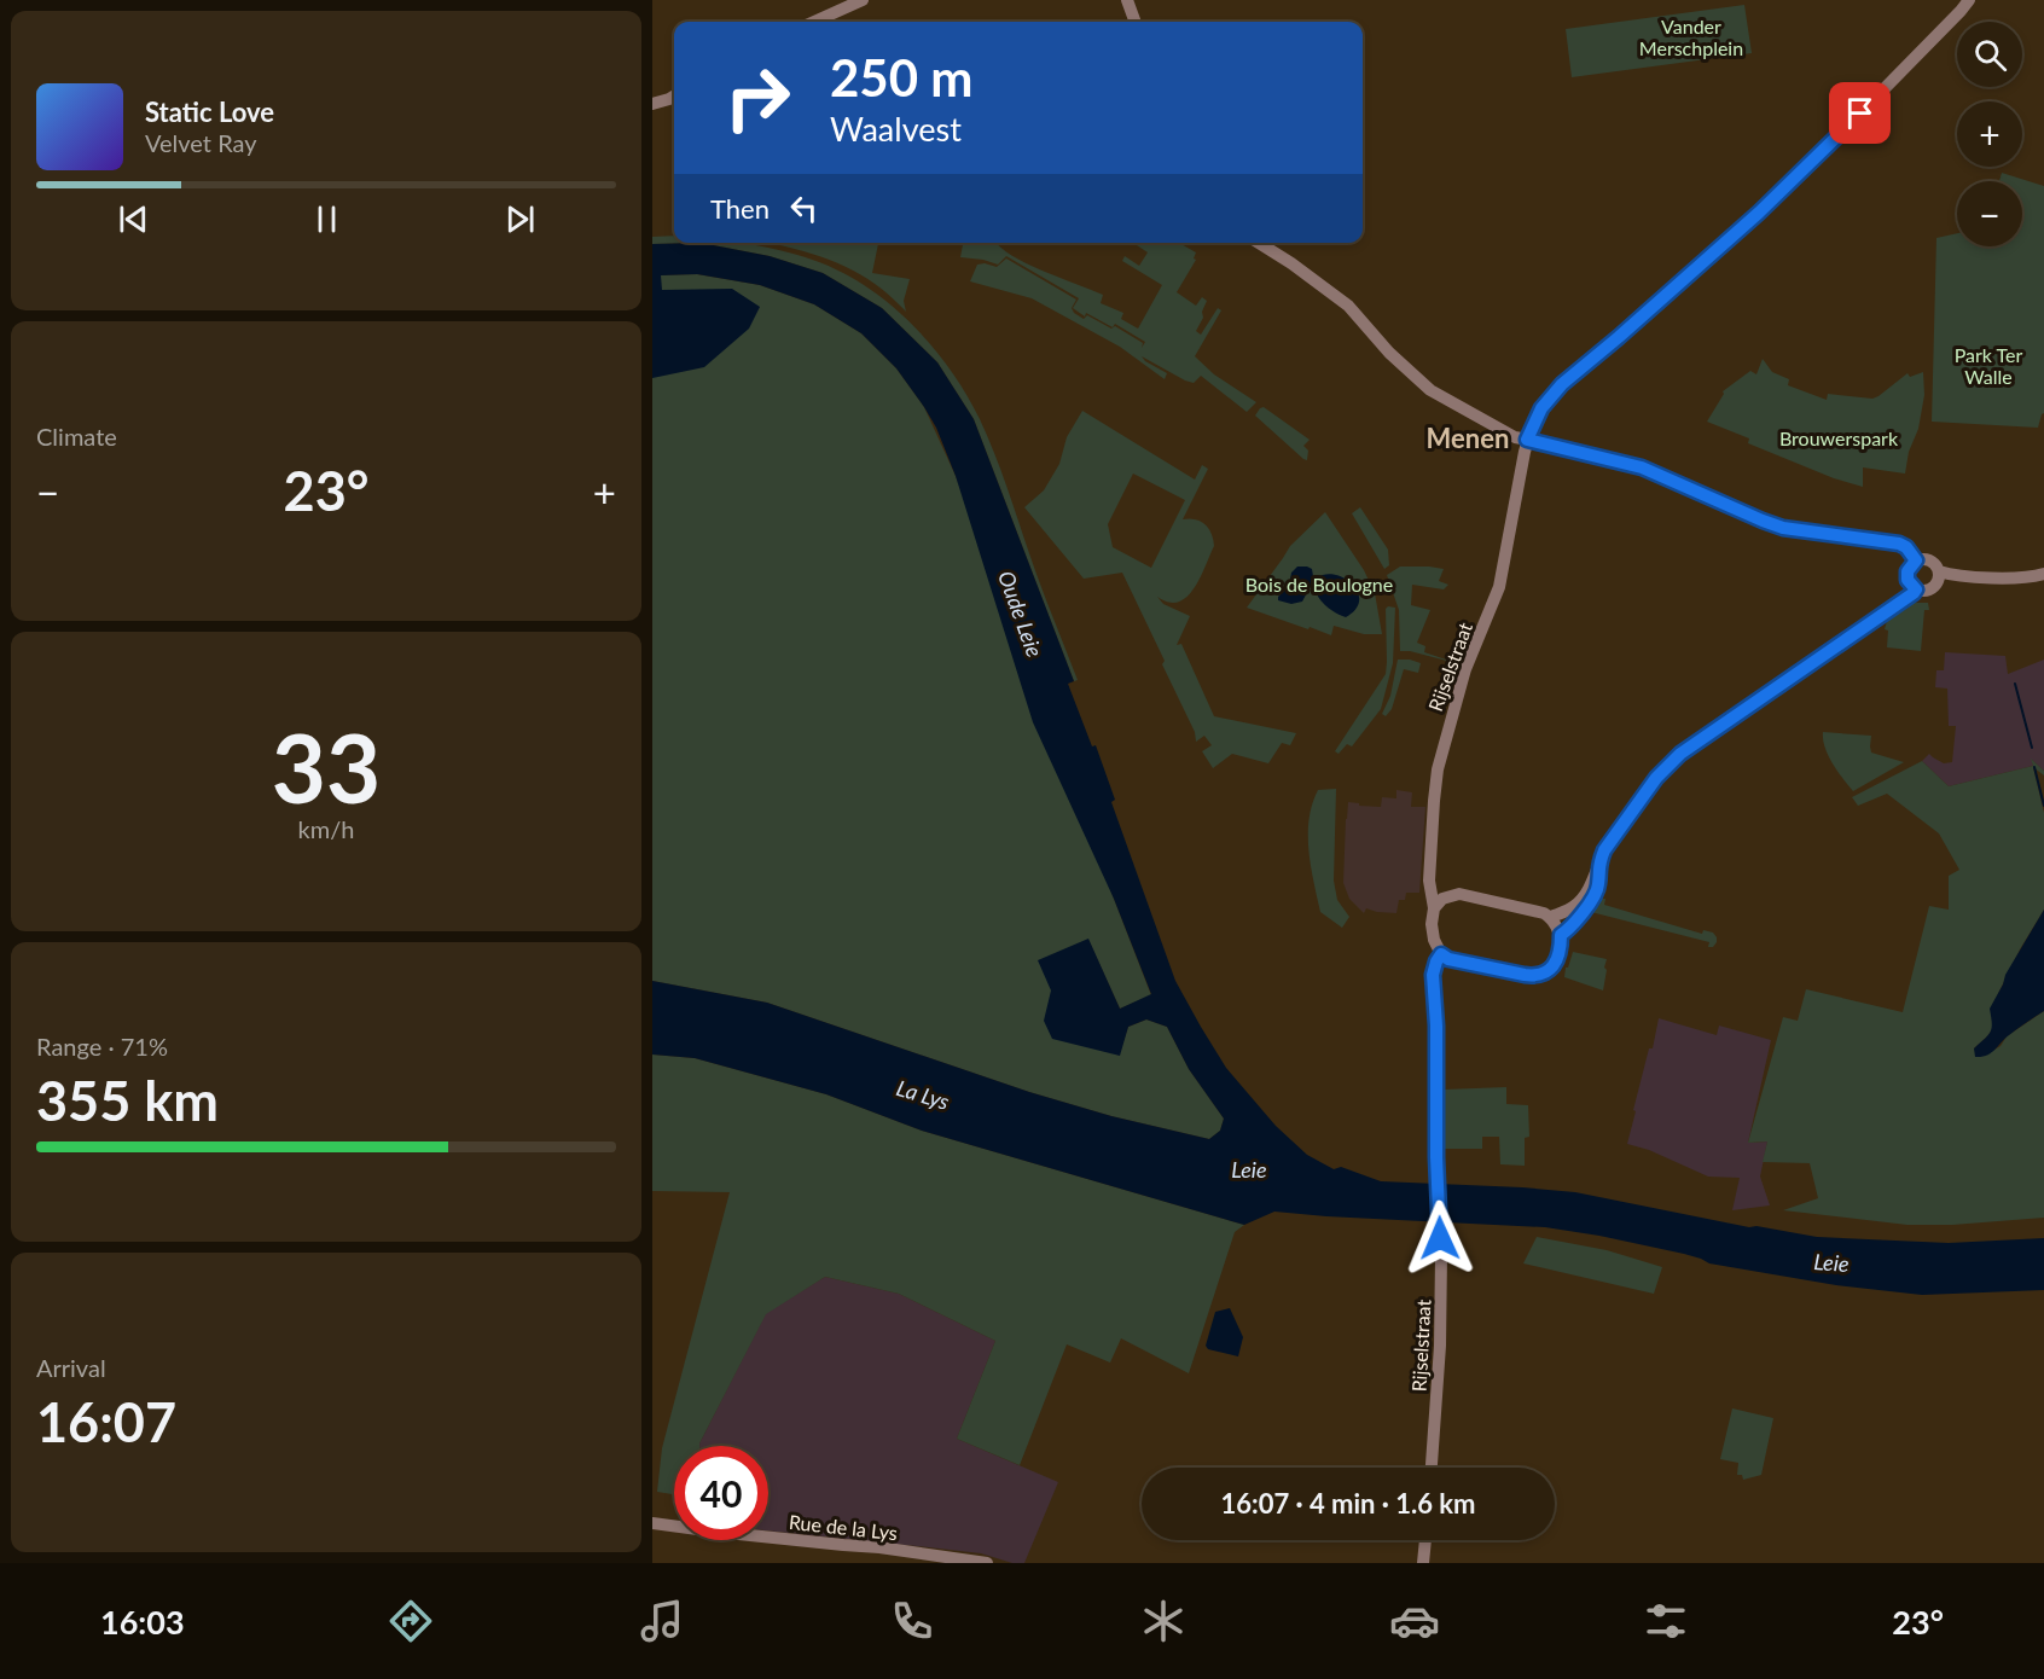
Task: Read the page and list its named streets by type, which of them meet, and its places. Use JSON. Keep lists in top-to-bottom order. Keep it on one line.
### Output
{"streets":{"street":["Rijselstraat","Rue de la Lys"]},"districts":["Menen"],"water":["Oude Leie","La Lys","Leie"],"parks":["Vander Merschplein","Park Ter Walle","Brouwerspark","Bois de Boulogne"],"page":{"map_buttons":["+","−"],"turn":["250 m","Waalvest"],"song":["Static Love","Velvet Ray"],"then":"Then","tile":["Climate",["33","km/h"],["Range · 71%","355 km"],["Arrival","16:07"]],"heat":["−","23°","+"],"limit":"40","trip":"16:07 · 4 min · 1.6 km","tabs":["16:03","23°"]}}
